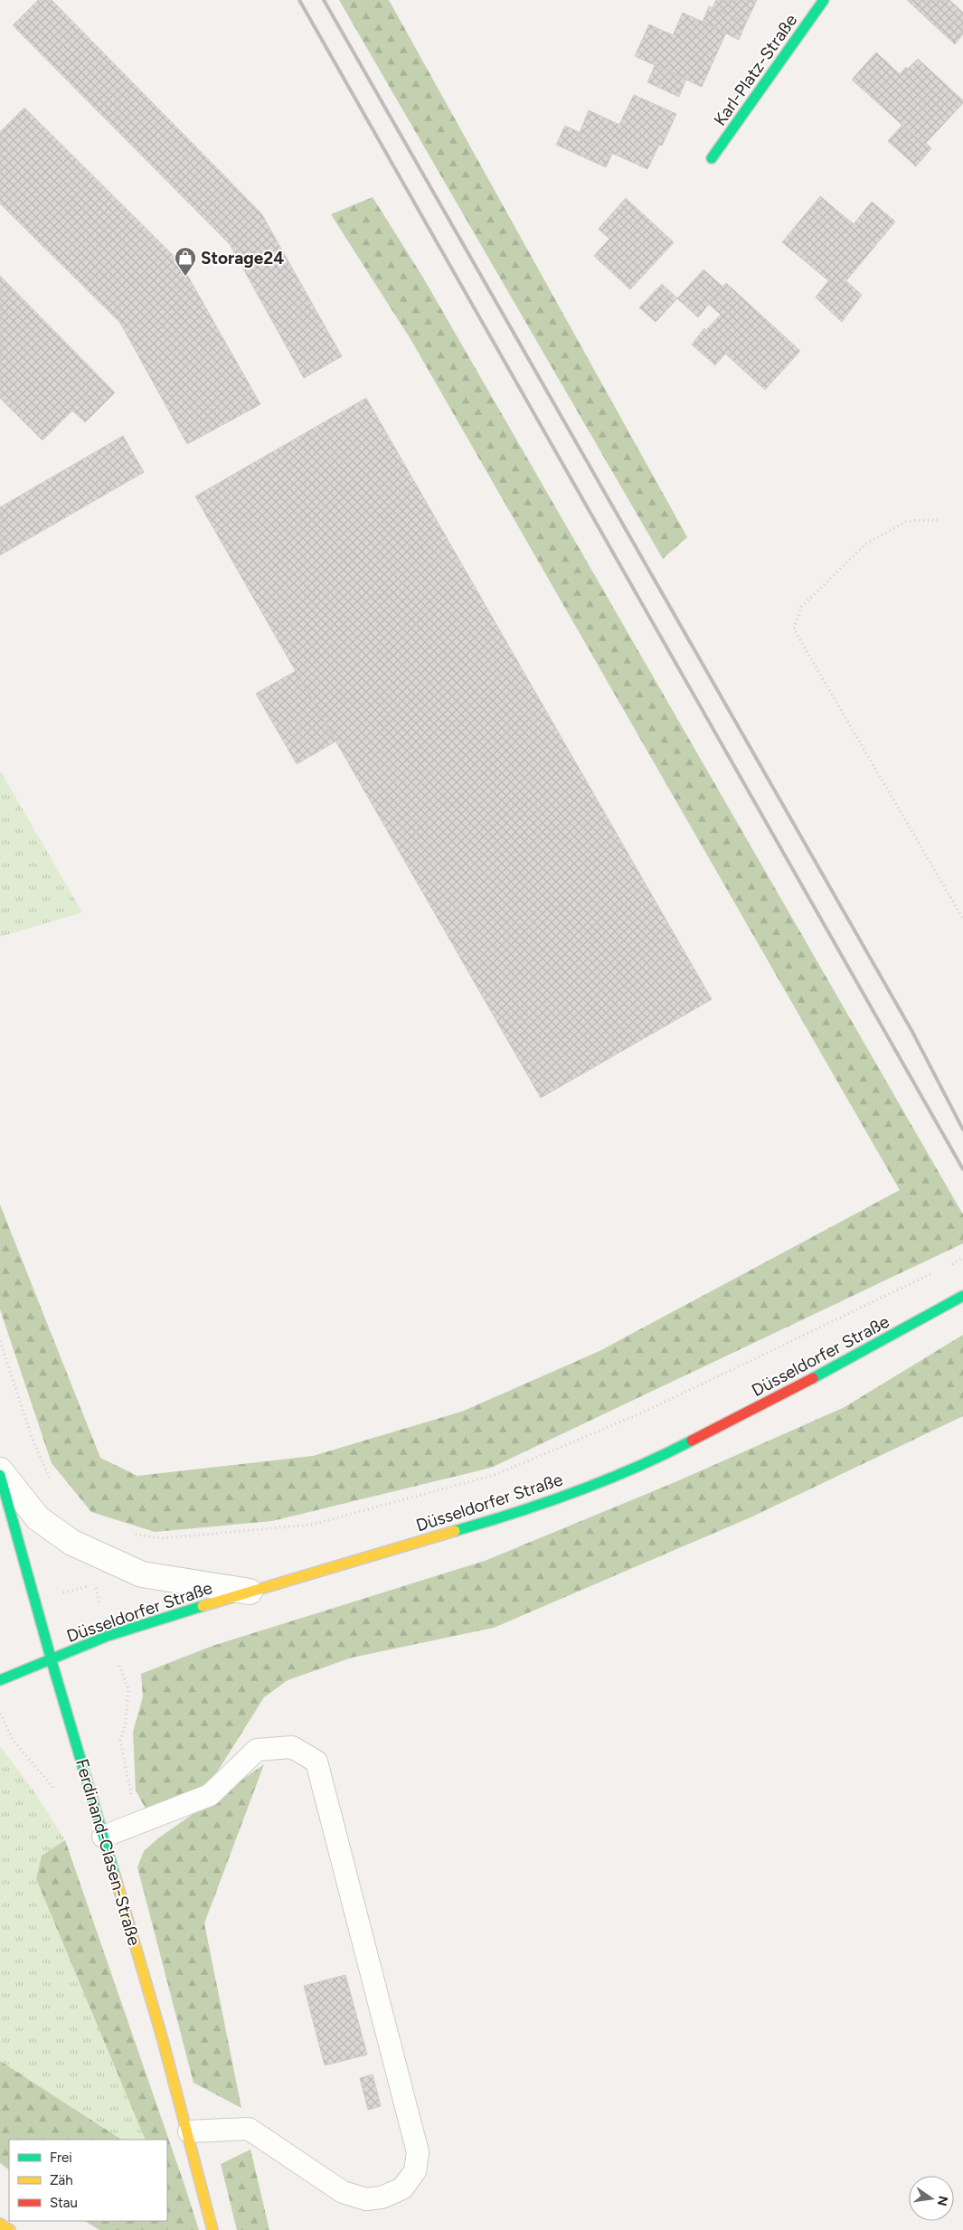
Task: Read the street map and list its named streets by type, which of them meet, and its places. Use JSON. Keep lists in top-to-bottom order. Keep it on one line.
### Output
{"streets":{"main road":["Karl-Platz-Straße","Düsseldorfer Straße","Ferdinand-Clasen-Straße"]},"crossings":[["Düsseldorfer Straße","Ferdinand-Clasen-Straße"]],"places":{"shop":["Storage24"]},"legend":["Frei","Zäh","Stau"],"north":"right"}
